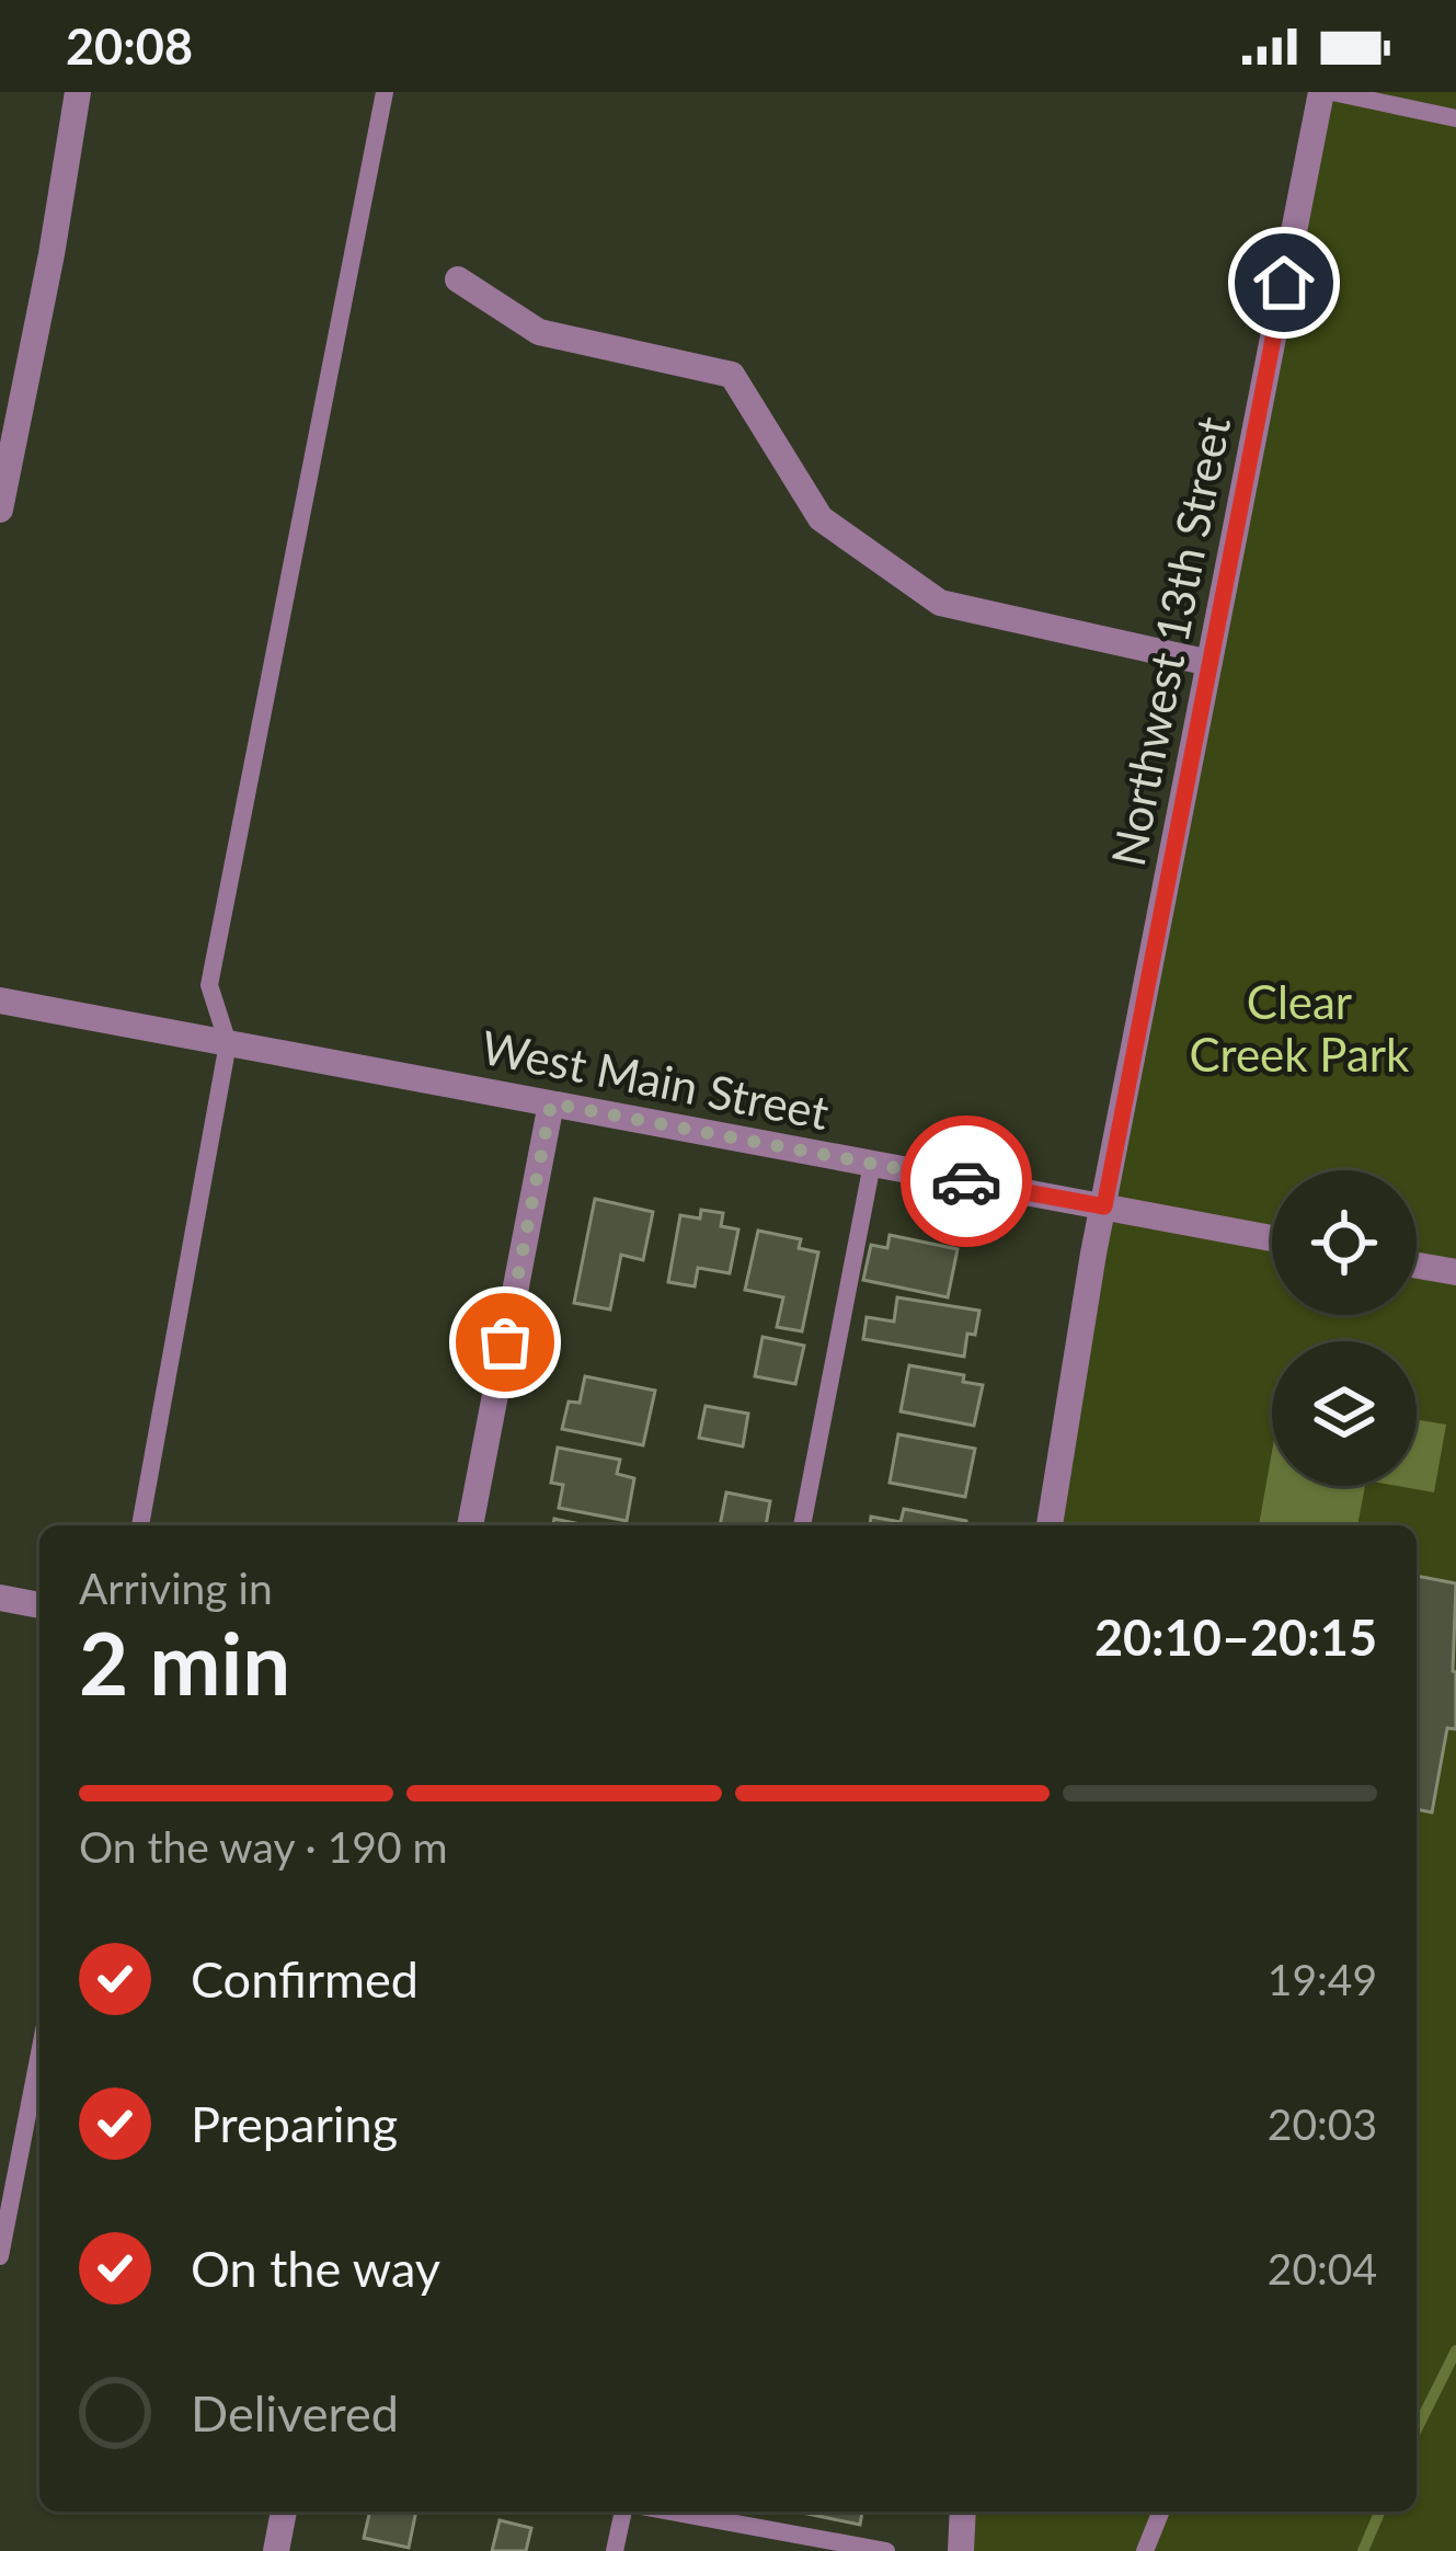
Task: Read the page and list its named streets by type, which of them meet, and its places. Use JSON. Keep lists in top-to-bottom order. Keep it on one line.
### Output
{"streets":{"street":["Northwest 13th Street","West Main Street"]},"crossings":[["Northwest 13th Street","West Main Street"]],"parks":["Clear Creek Park"],"page":{"status":"20:08","heading":["2 min","Arriving in","20:10–20:15"],"bar":"On the way · 190 m","list":[["Confirmed","19:49"],["Preparing","20:03"],["On the way","20:04"],"Delivered"]}}
